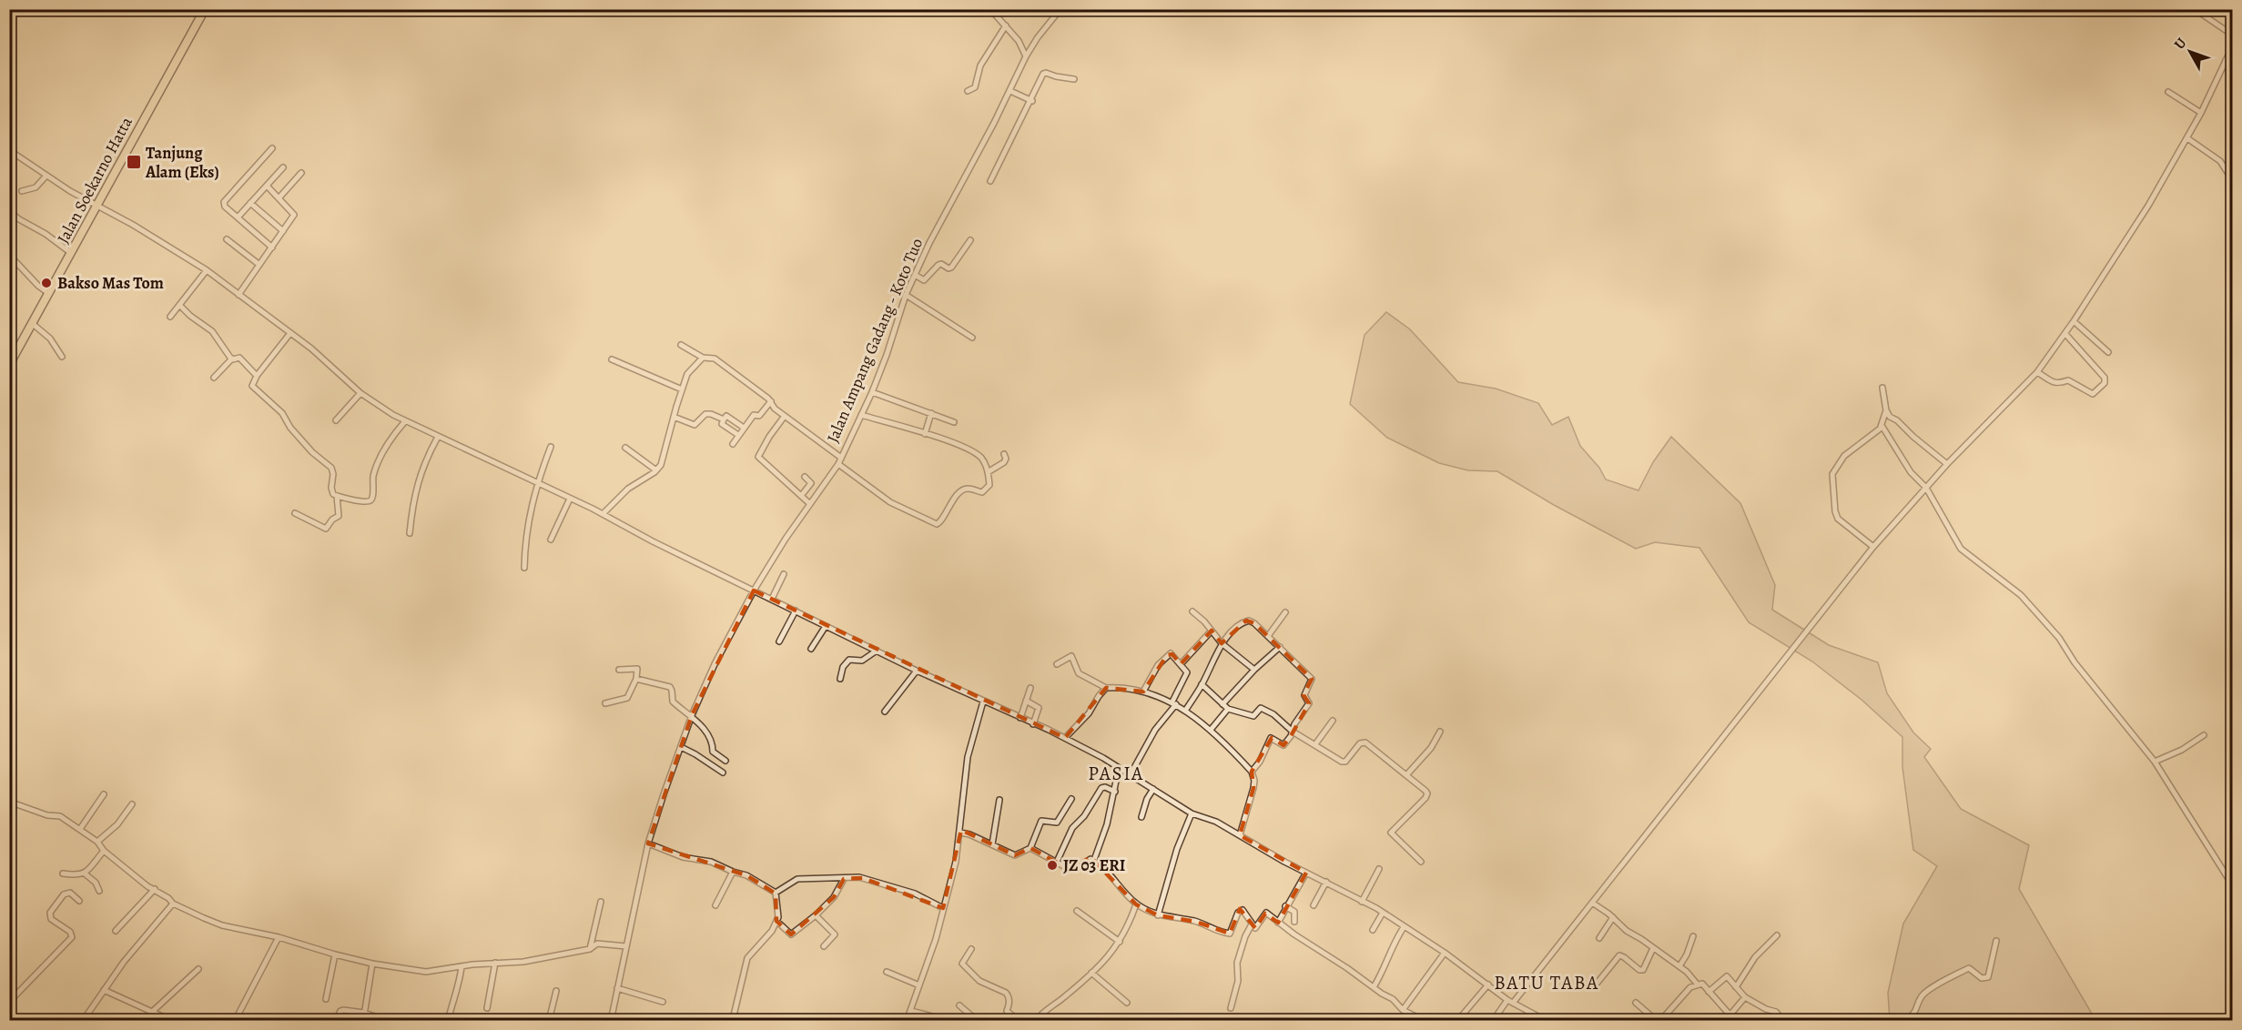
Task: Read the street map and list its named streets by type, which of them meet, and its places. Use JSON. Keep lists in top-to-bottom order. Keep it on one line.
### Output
{"streets":{"highway":["Jalan Soekarno Hatta"],"street":["Jalan Ampang Gadang - Koto Tuo"]},"districts":["PASIA","BATU TABA"],"places":{"transit":["Tanjung Alam (Eks)"],"other":["Bakso Mas Tom","JZ 03 ERI"]},"north":"top left"}
